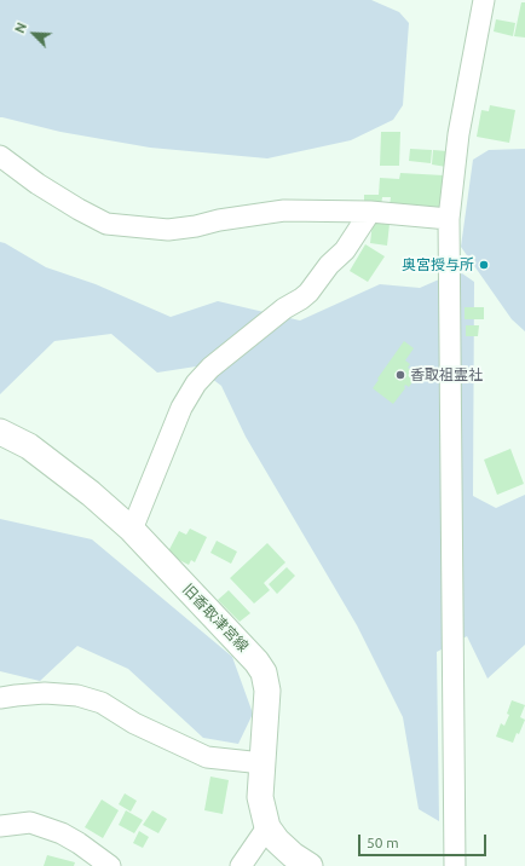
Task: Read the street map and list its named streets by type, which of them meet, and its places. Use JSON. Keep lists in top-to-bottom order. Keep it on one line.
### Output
{"streets":{"street":["旧香取津宮線"]},"places":["奥宮授与所","香取祖霊社"],"scale_bar":"50 m","north":"top left"}
